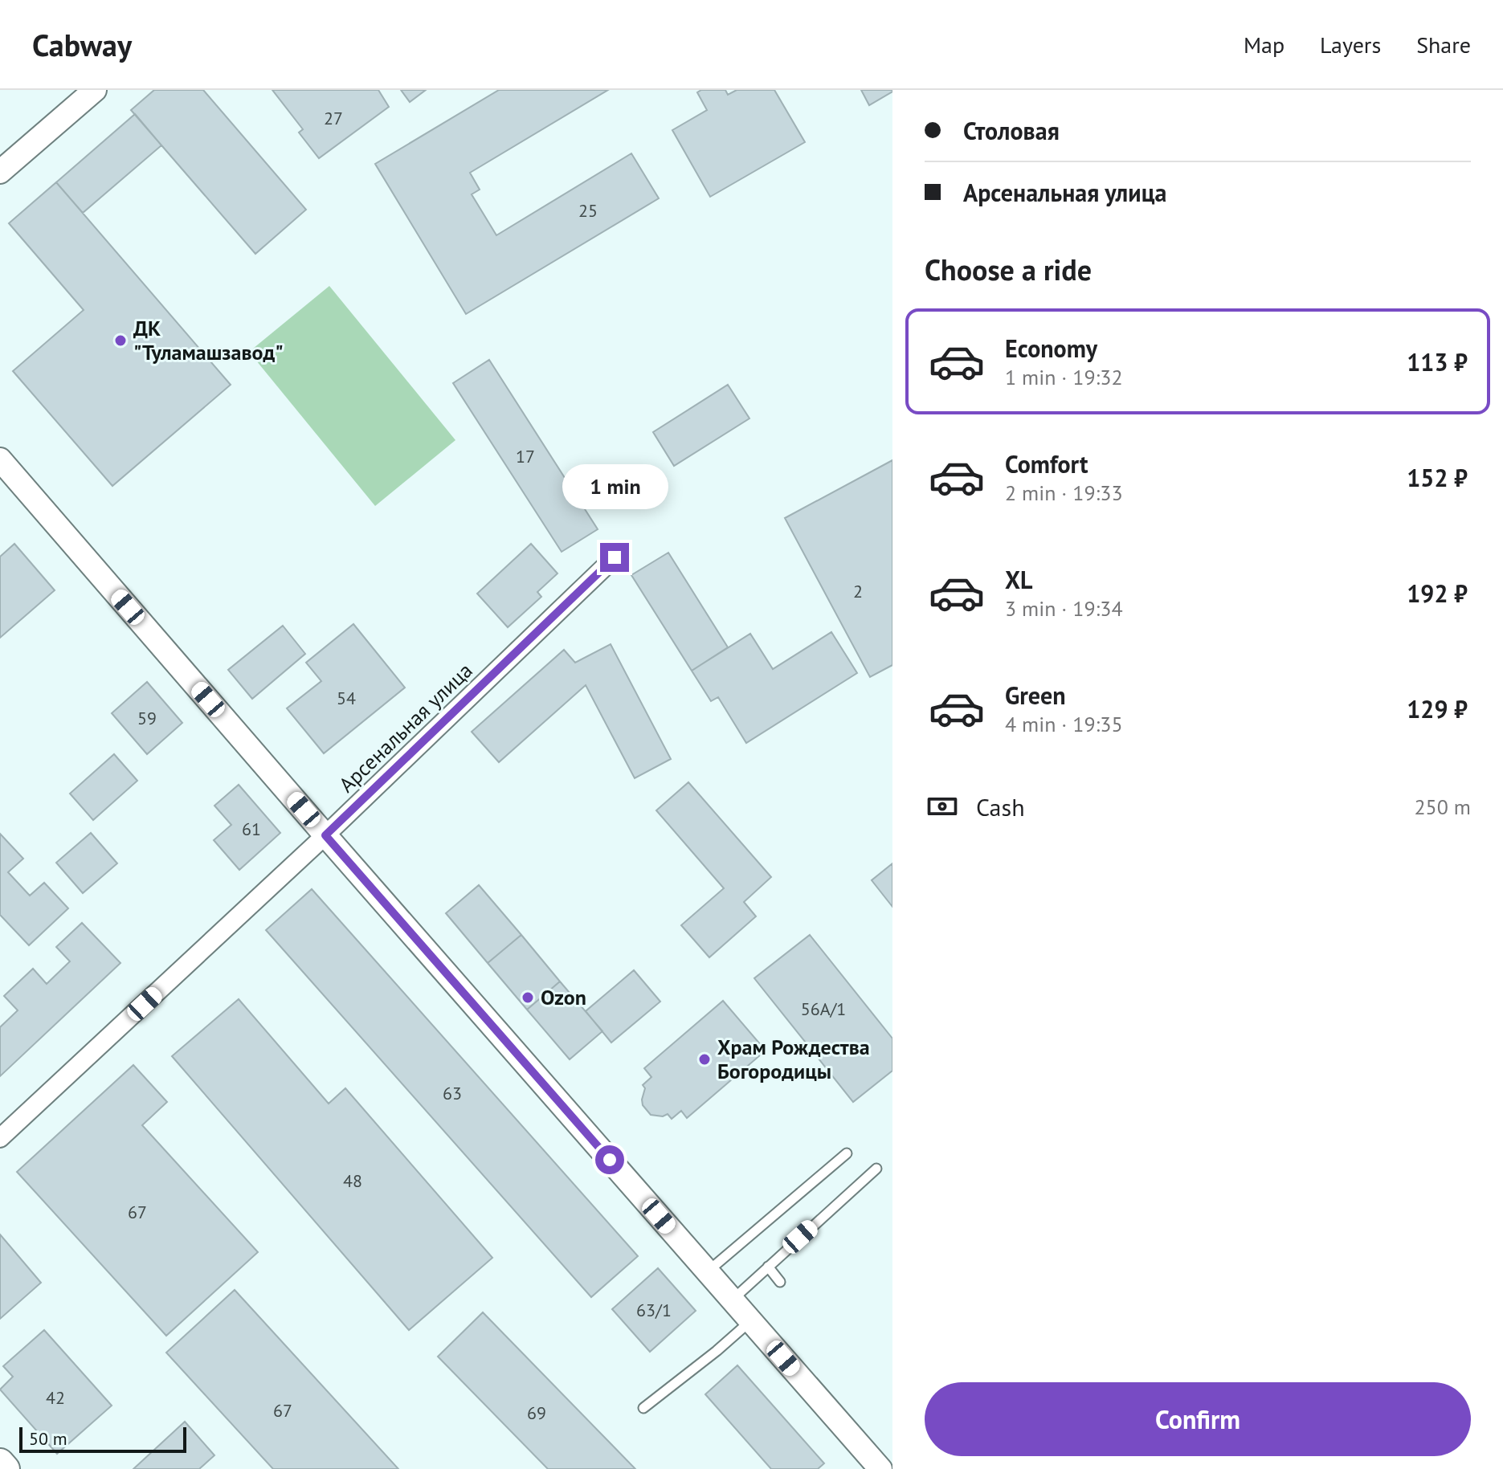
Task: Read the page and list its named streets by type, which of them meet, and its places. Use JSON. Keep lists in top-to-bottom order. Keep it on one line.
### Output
{"streets":{"street":["Арсенальная улица"]},"places":["ДК \"Туламашзавод\"","Ozon","Храм Рождества Богородицы"],"house_numbers":["27","25","17","2","54","59","61","56А/1","63","48","67","63/1","42","67","69"],"scale_bar":"50 m","page":{"header":"Cabway","nav":["Map","Layers","Share"],"banner":["Столовая","Арсенальная улица"],"heading":"Choose a ride","list":[{"name":"Economy","note":"1 min · 19:32","value":"113 ₽"},{"name":"Comfort","note":"2 min · 19:33","value":"152 ₽"},{"name":"XL","note":"3 min · 19:34","value":"192 ₽"},{"name":"Green","note":"4 min · 19:35","value":"129 ₽"}],"bubble":"1 min","pay":["Cash","250 m"],"buttons":"Confirm","scale":"50 m"}}
